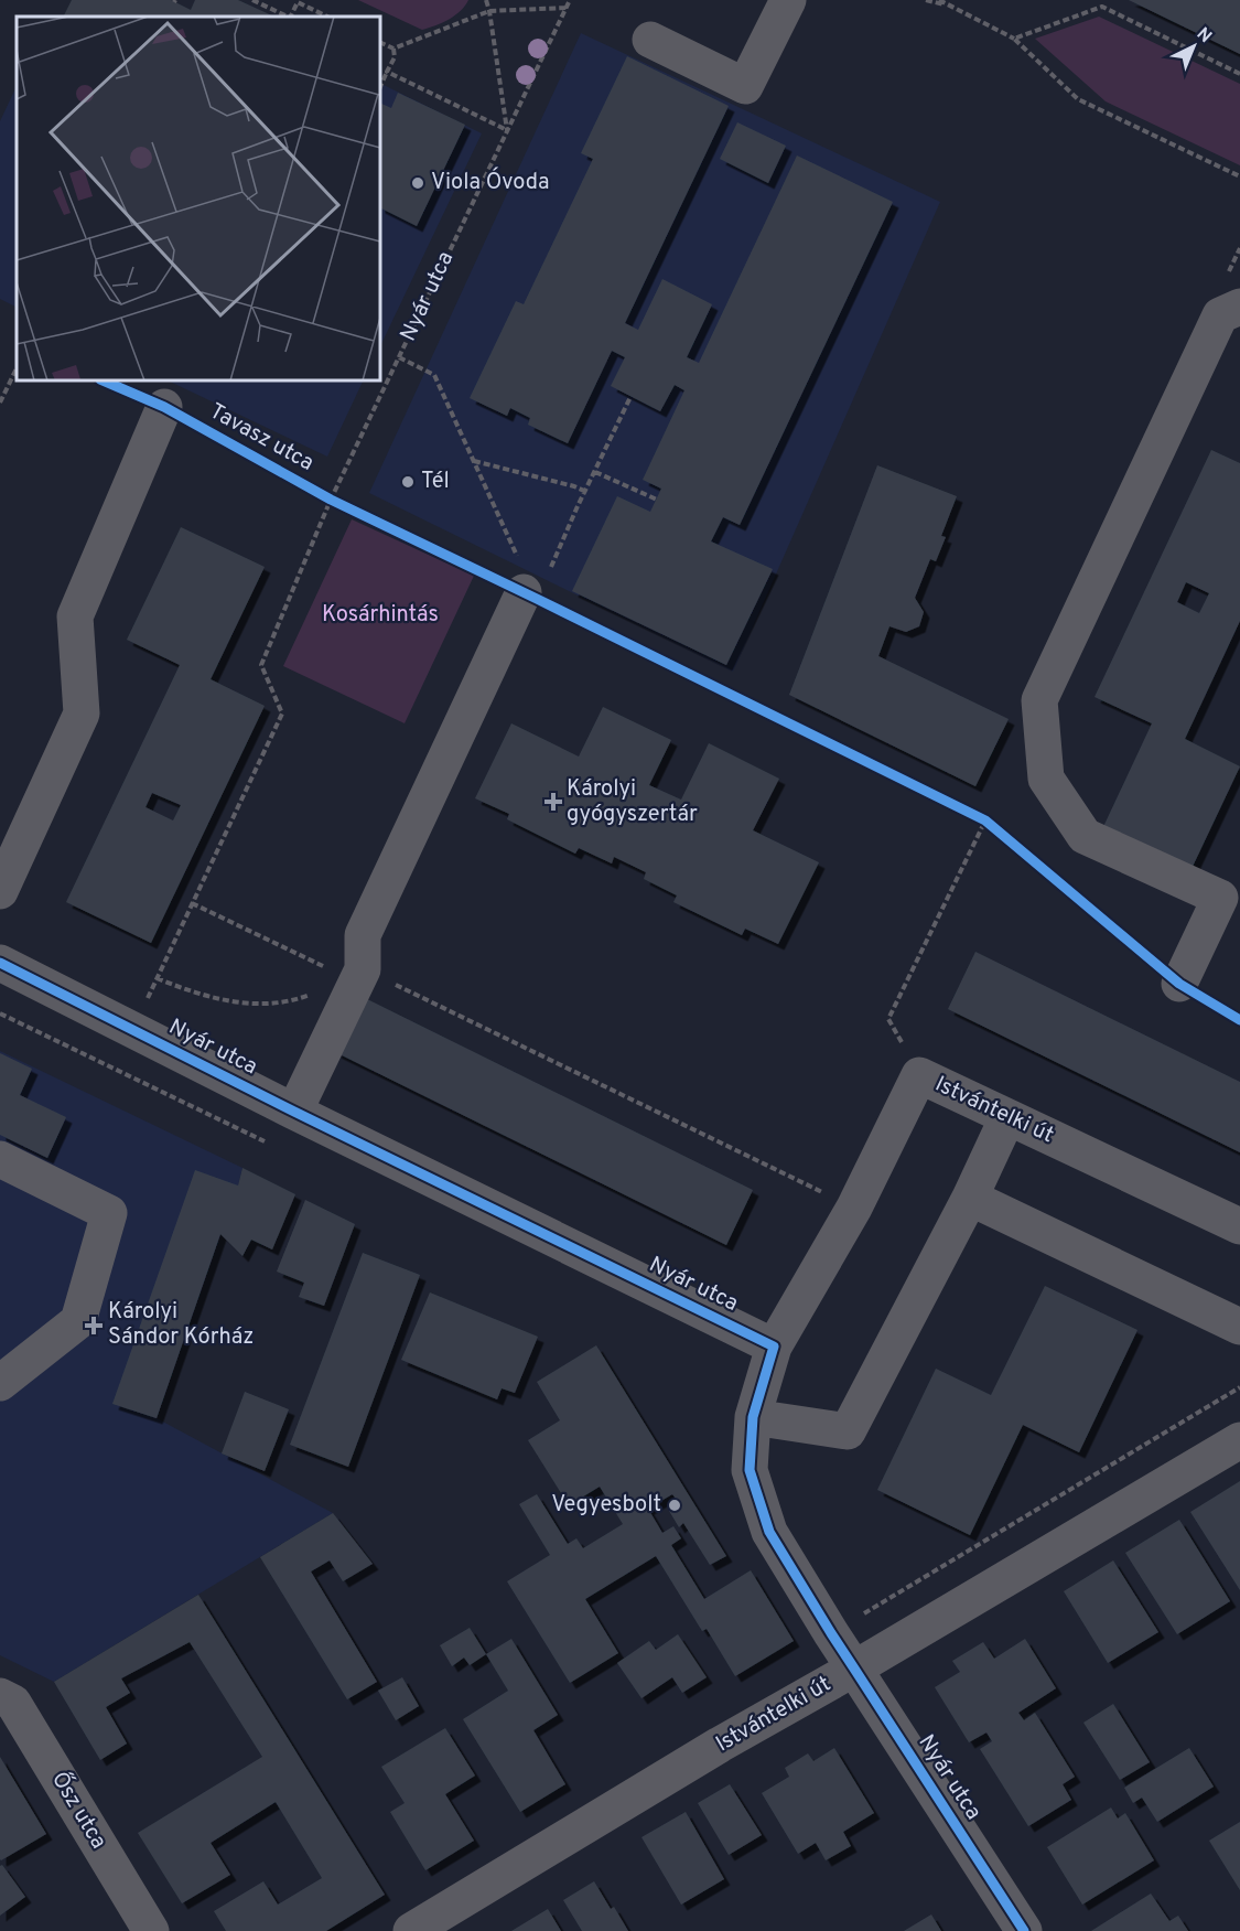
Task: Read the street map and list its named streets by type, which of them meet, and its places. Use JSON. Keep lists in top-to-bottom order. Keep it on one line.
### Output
{"streets":{"street":["Nyár utca","Istvántelki út","Ősz utca"],"cycle path":["Tavasz utca"]},"crossings":[["Nyár utca","Tavasz utca"],["Nyár utca","Istvántelki út"]],"parks":["Kosárhintás"],"places":{"other":["Viola Óvoda","Tél","Vegyesbolt"],"health":["Károlyi gyógyszertár","Károlyi Sándor Kórház"]},"north":"top right"}
